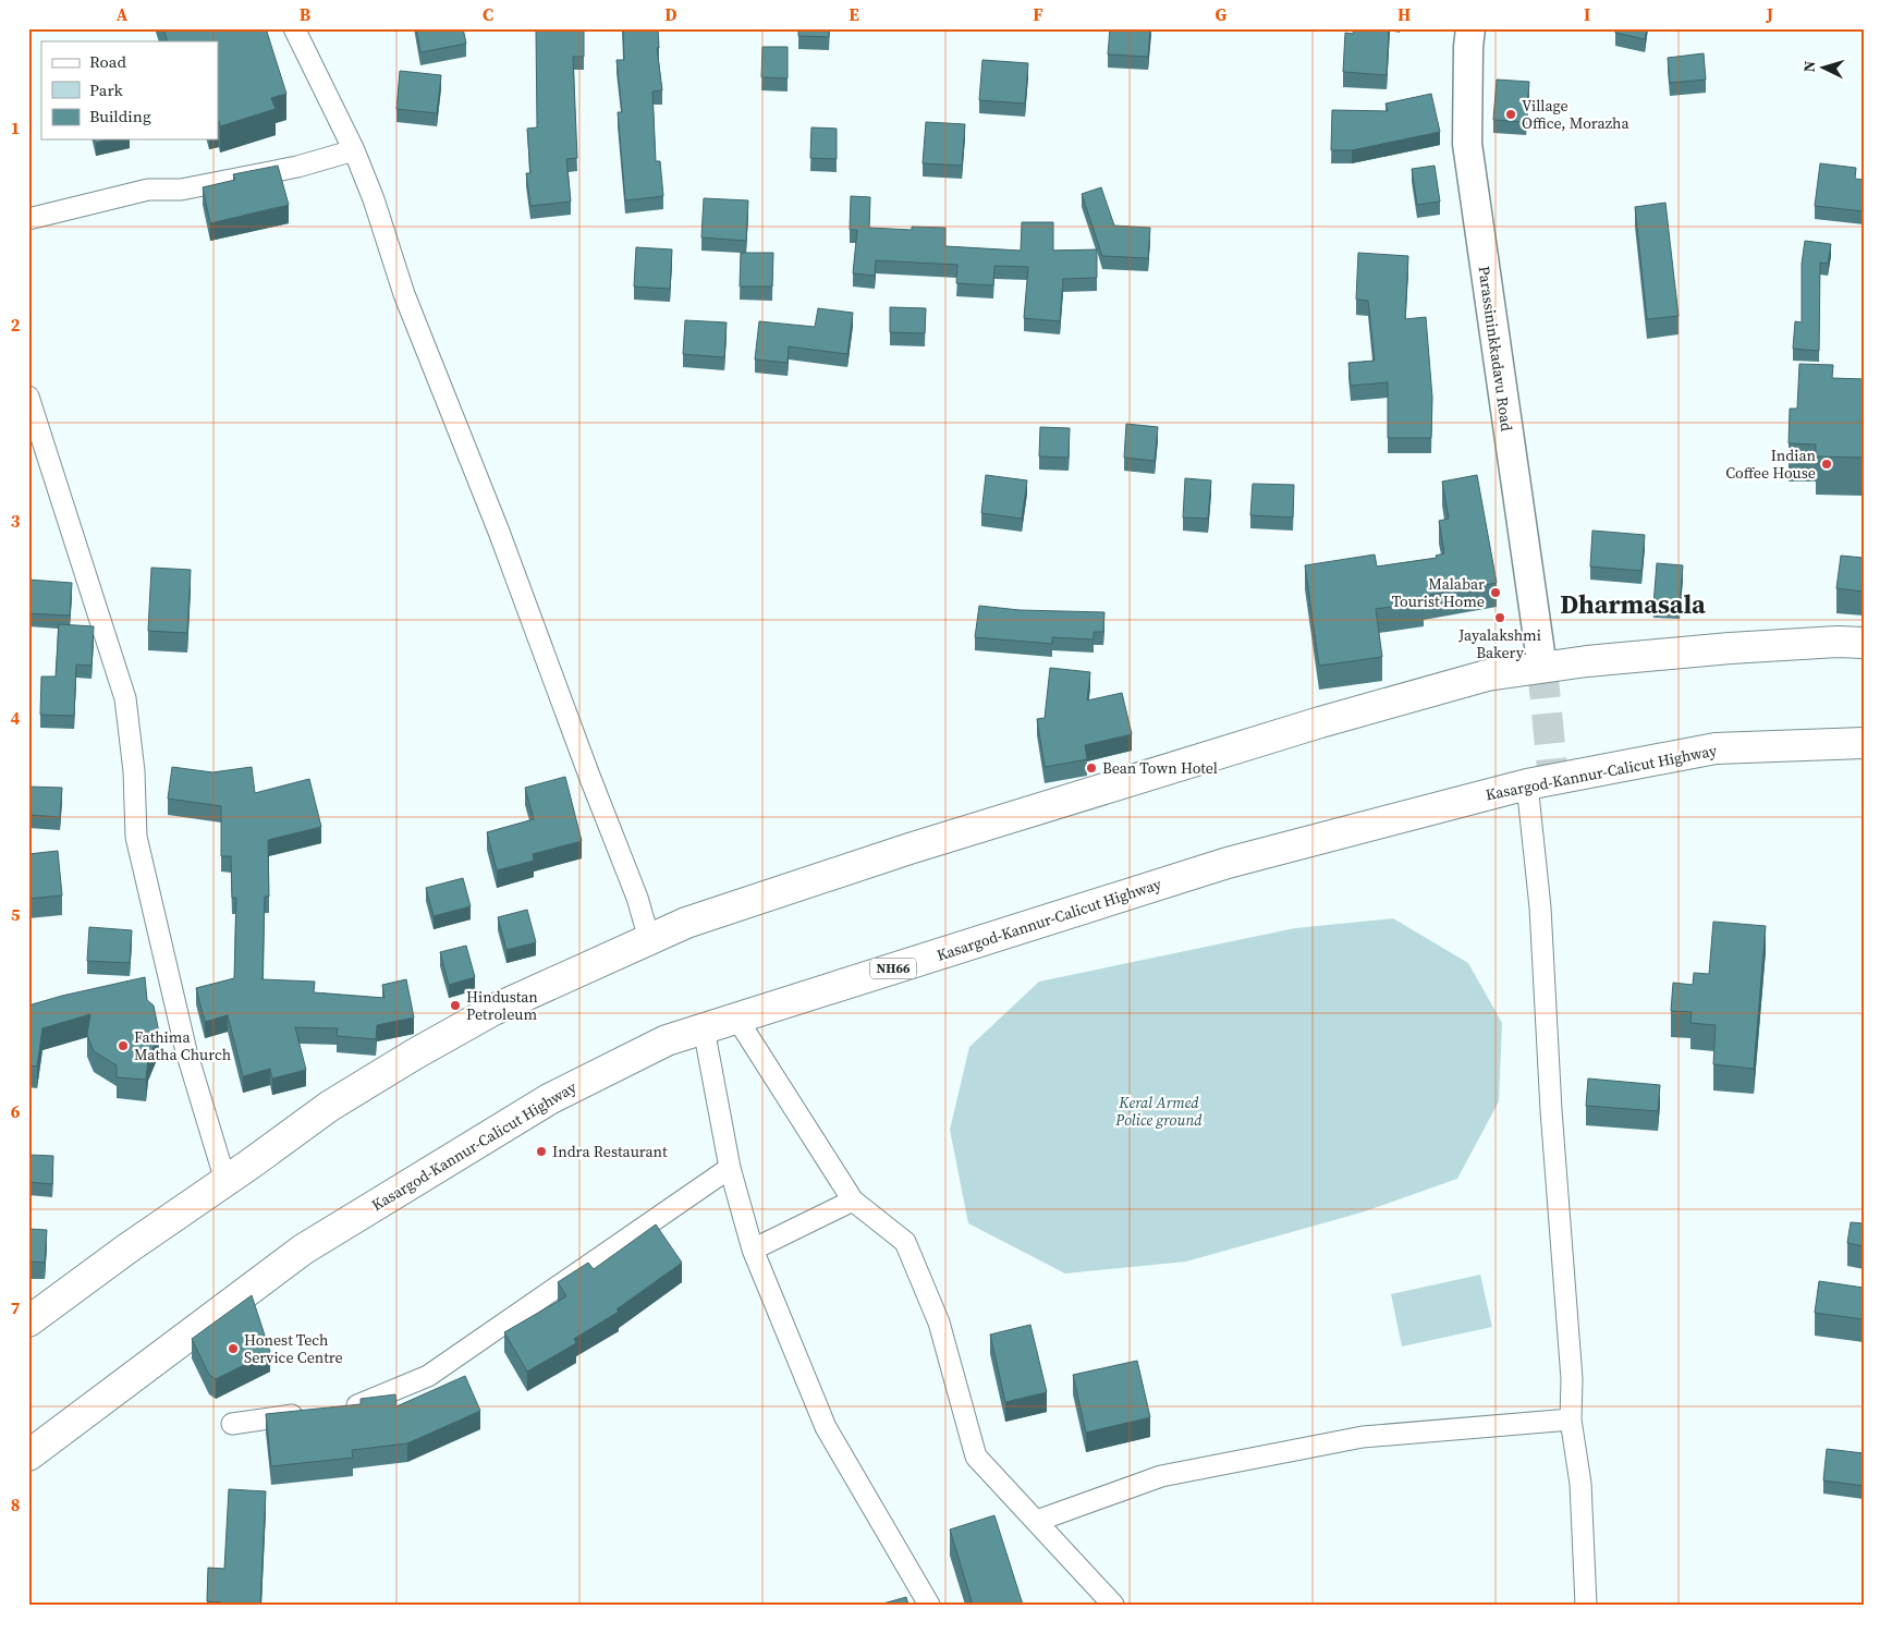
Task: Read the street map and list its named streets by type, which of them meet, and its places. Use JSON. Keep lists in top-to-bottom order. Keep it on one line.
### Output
{"streets":{"highway":["Kasargod-Kannur-Calicut Highway","NH66"],"main road":["Parassininkkadavu Road"]},"districts":["Dharmasala"],"parks":["Keral Armed Police ground"],"places":["Village Office, Morazha","Indian Coffee House","Malabar Tourist Home","Jayalakshmi Bakery","Bean Town Hotel","Hindustan Petroleum","Fathima Matha Church","Indra Restaurant","Honest Tech Service Centre"],"legend":["Road","Park","Building"],"north":"left","grid":{"columns":["A","B","C","D","E","F","G","H","I","J"],"rows":["1","2","3","4","5","6","7","8"]}}
